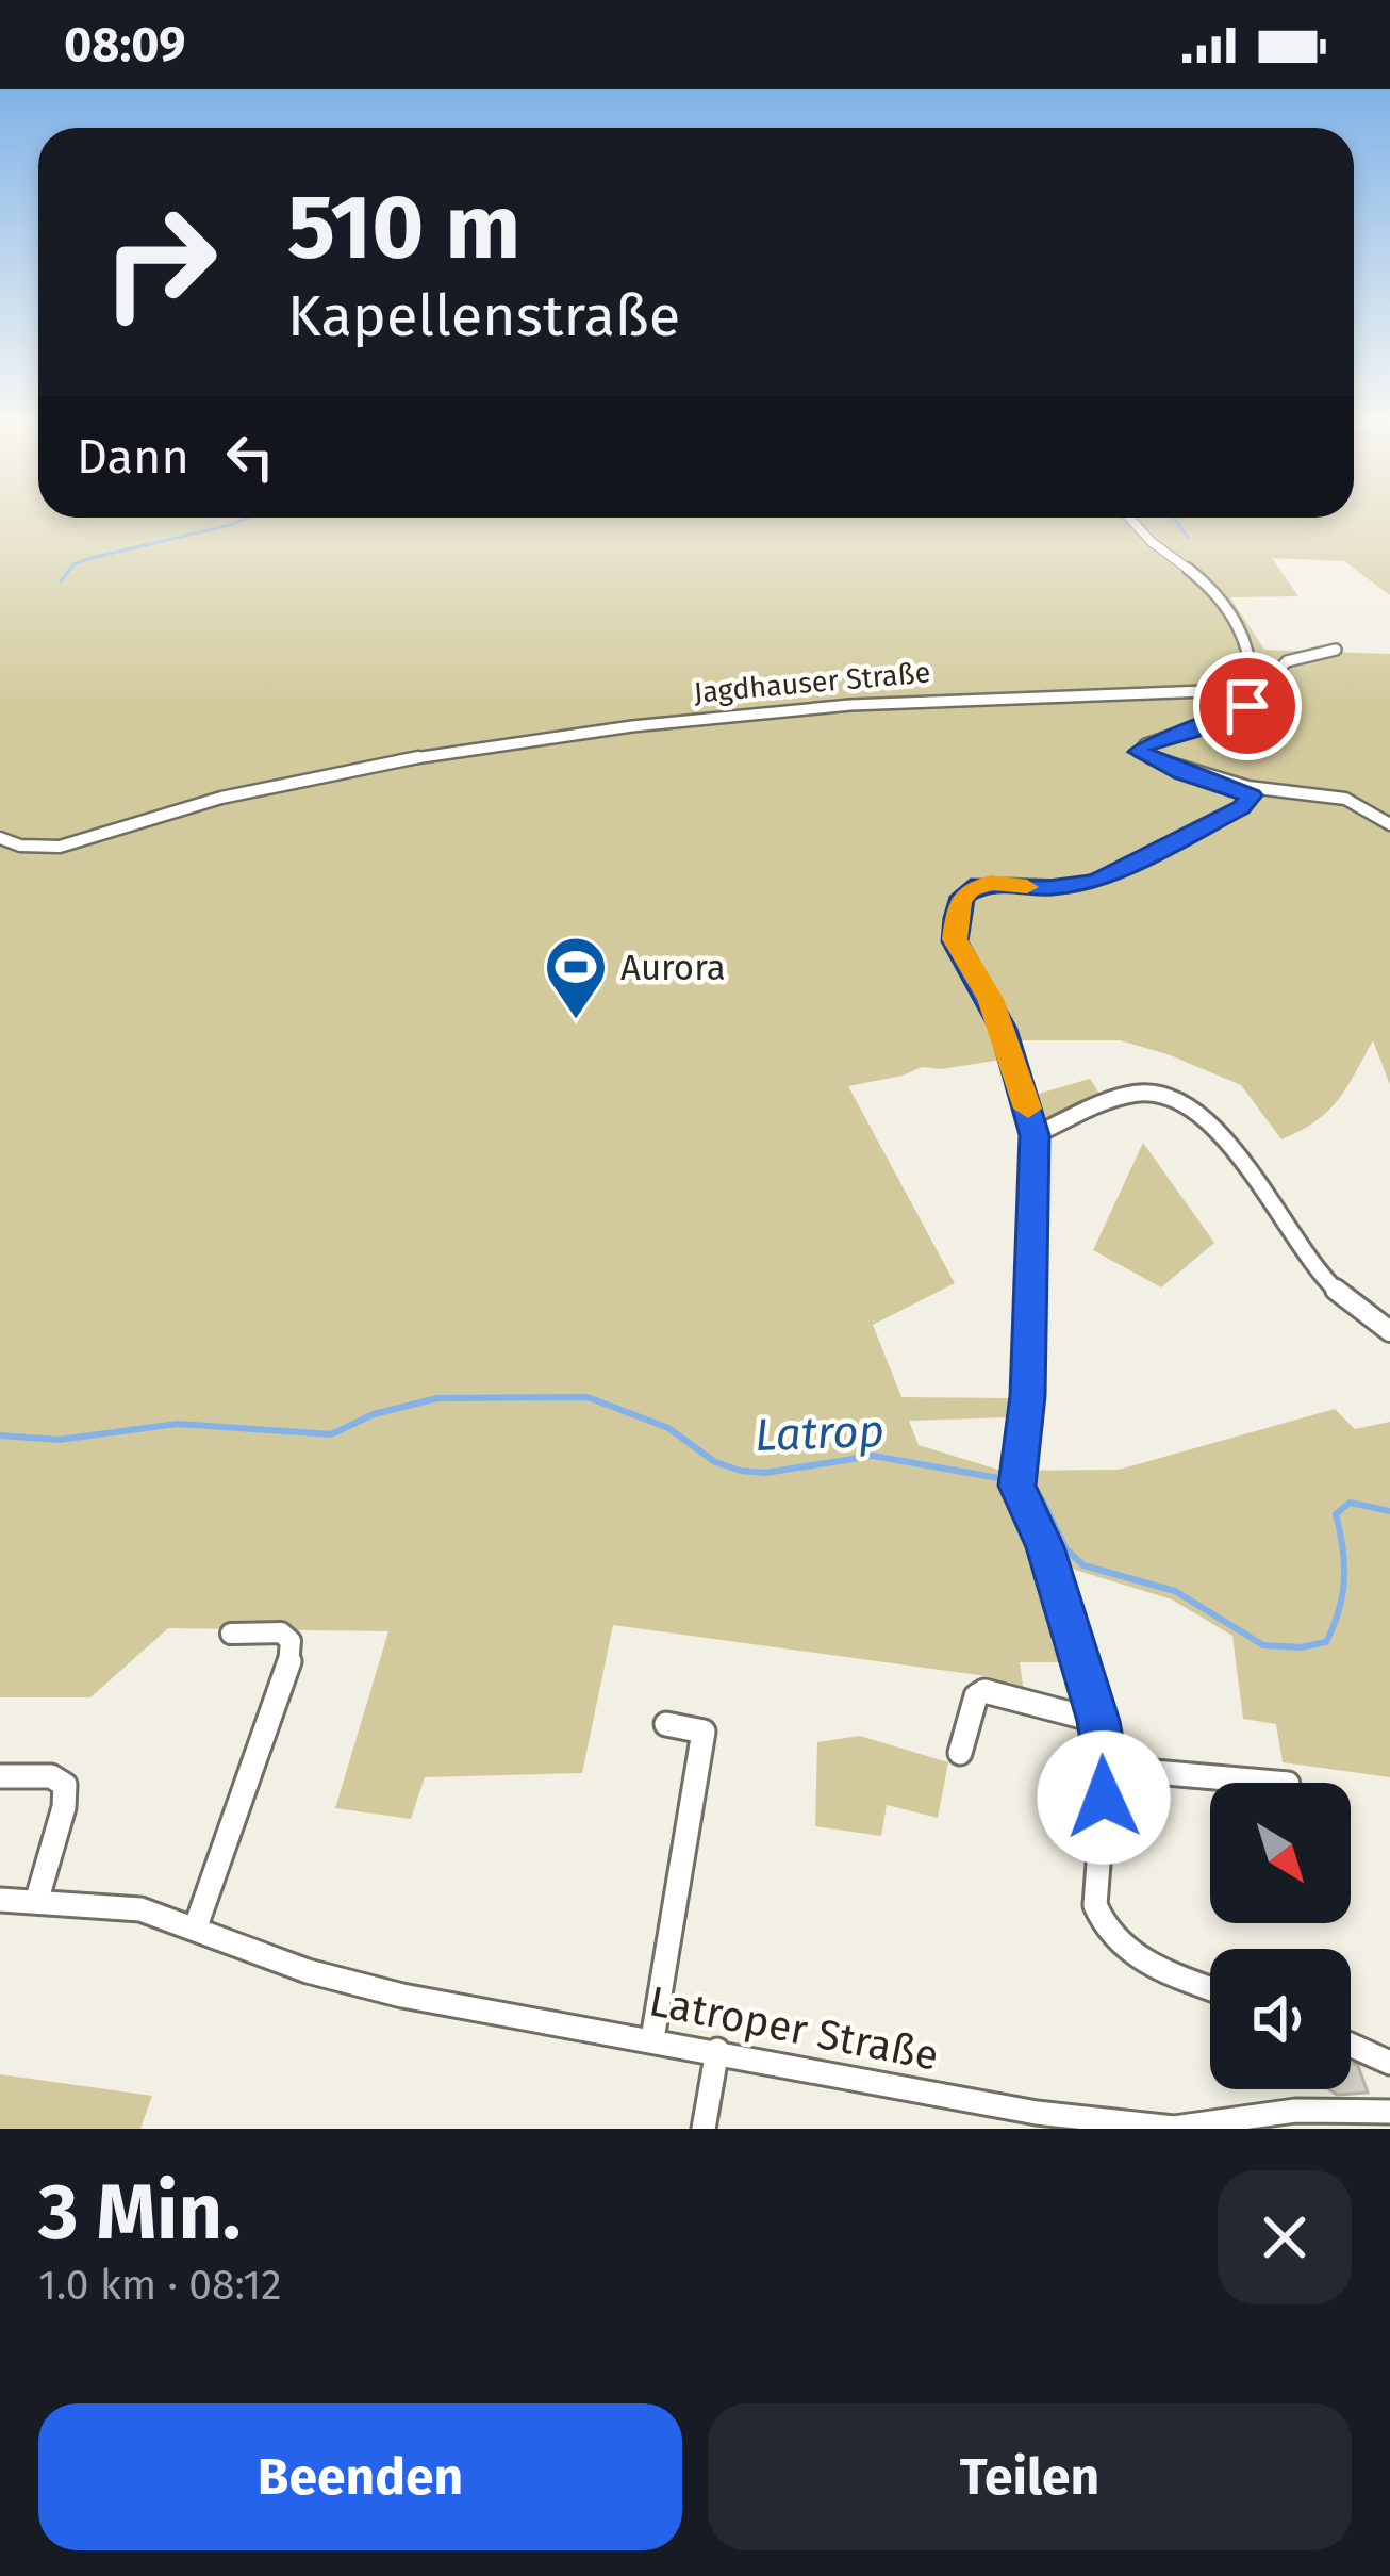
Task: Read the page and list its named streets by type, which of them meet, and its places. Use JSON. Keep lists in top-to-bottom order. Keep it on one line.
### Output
{"streets":{"street":["Jagdhauser Straße","Latroper Straße"]},"water":["Latrop"],"places":{"sports":["Aurora"]},"north":"bottom right","page":{"status":"08:09","turn":["510 m","Kapellenstraße"],"then":"Dann","heading":["3 Min.","1.0 km · 08:12"],"buttons":["Beenden","Teilen"]}}
